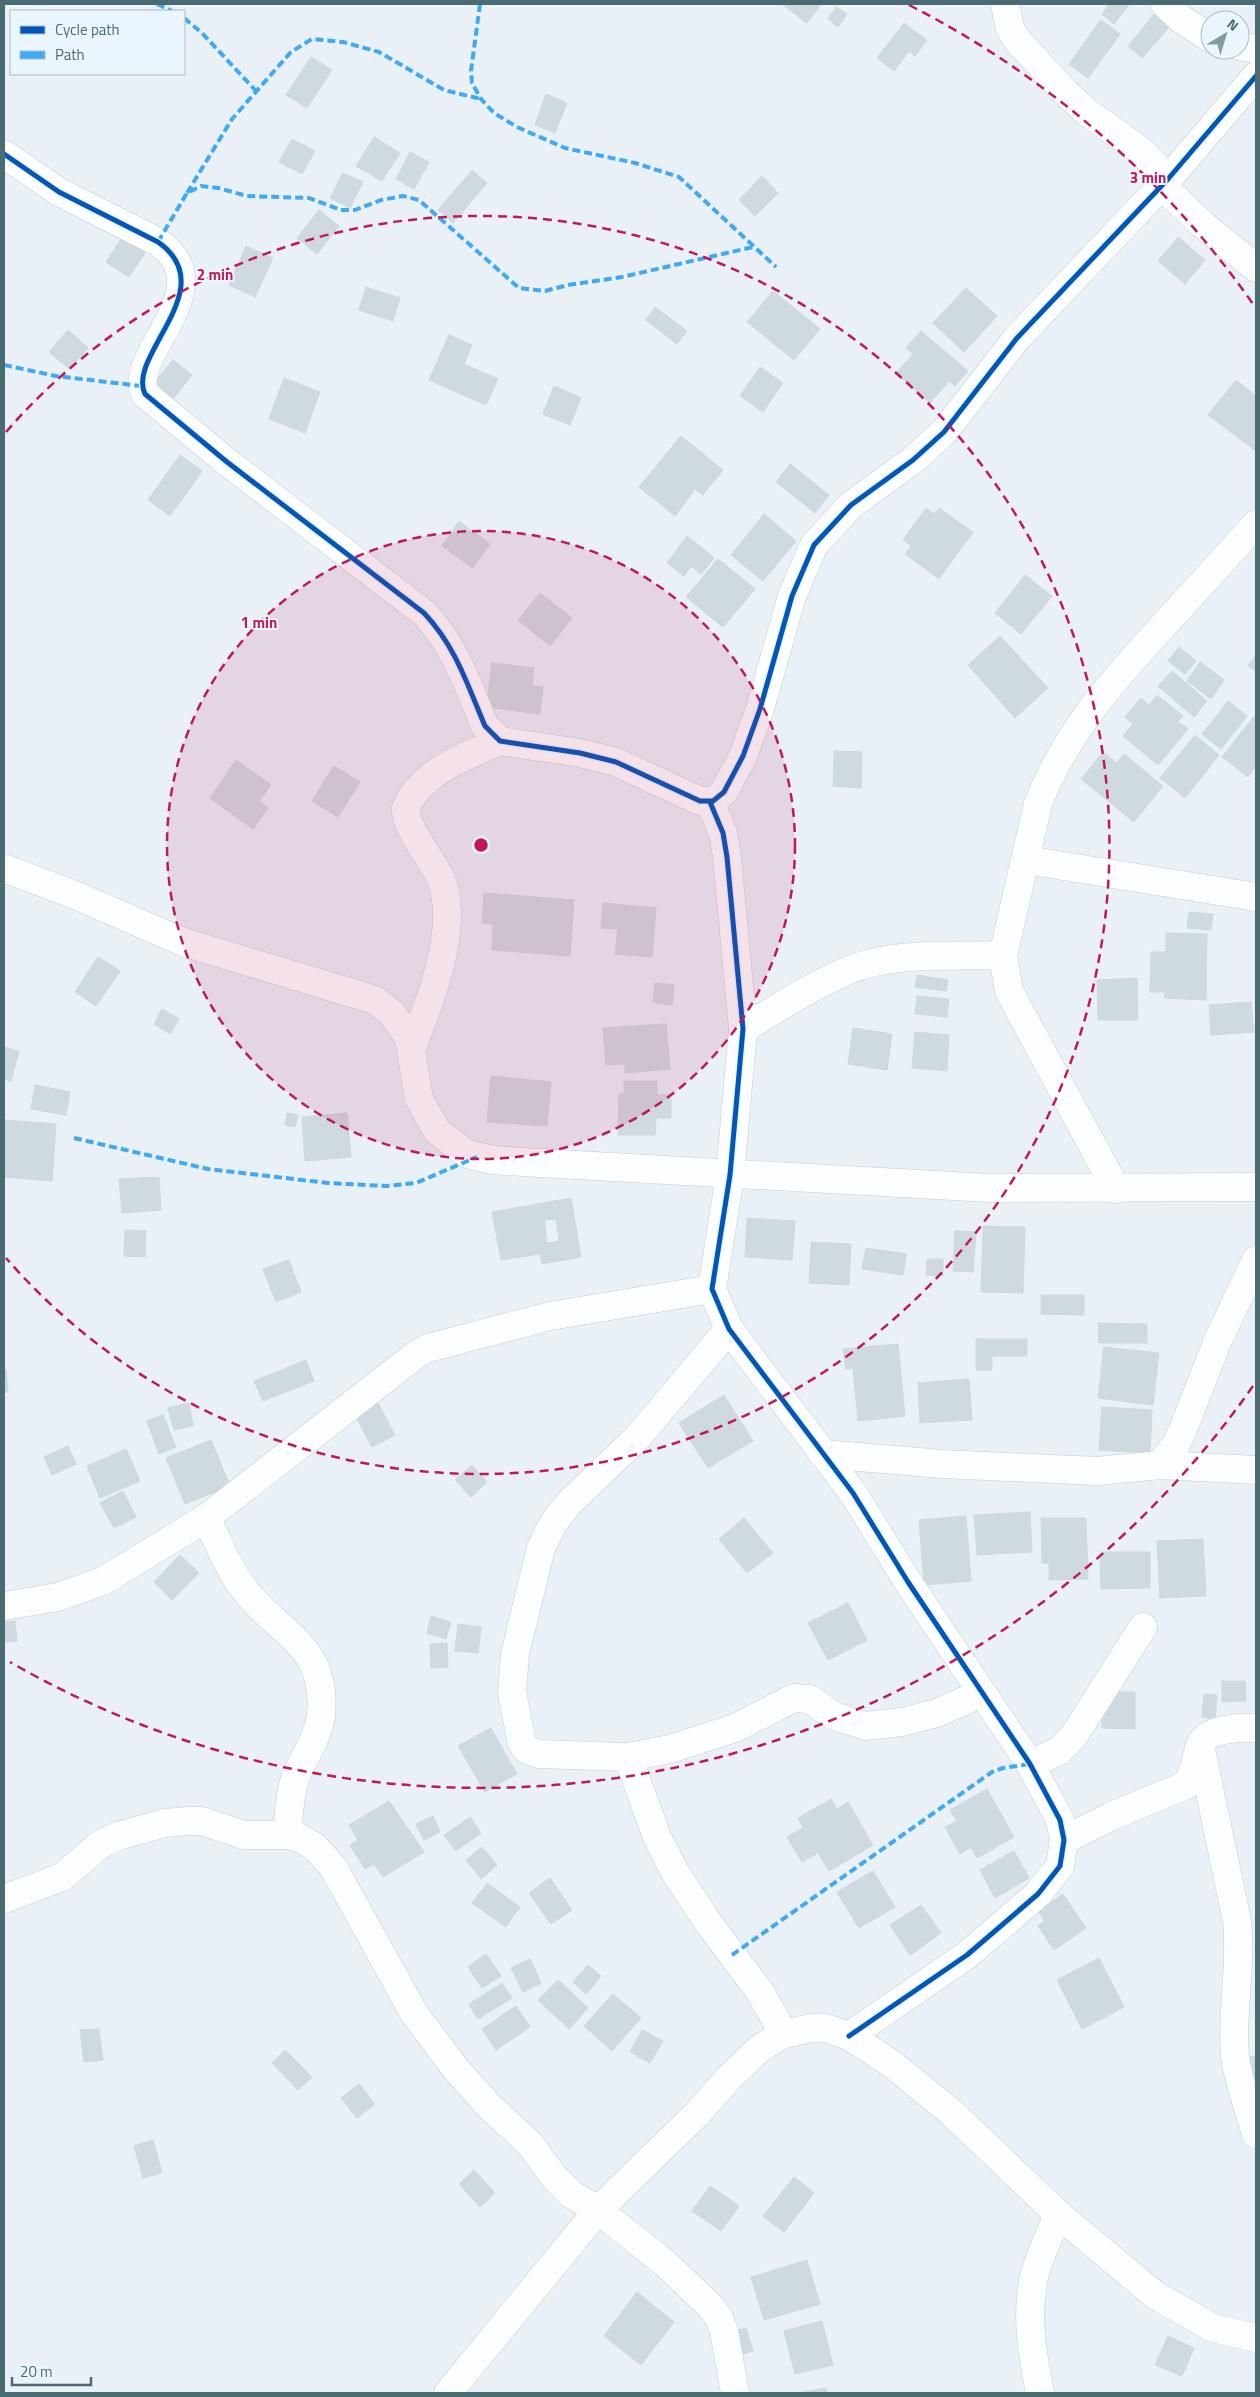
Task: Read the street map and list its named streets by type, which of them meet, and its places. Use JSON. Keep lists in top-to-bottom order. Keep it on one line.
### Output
{"legend":["Cycle path","Path"],"scale_bar":"20 m","north":"top right","rings":["3 min","2 min","1 min"]}
